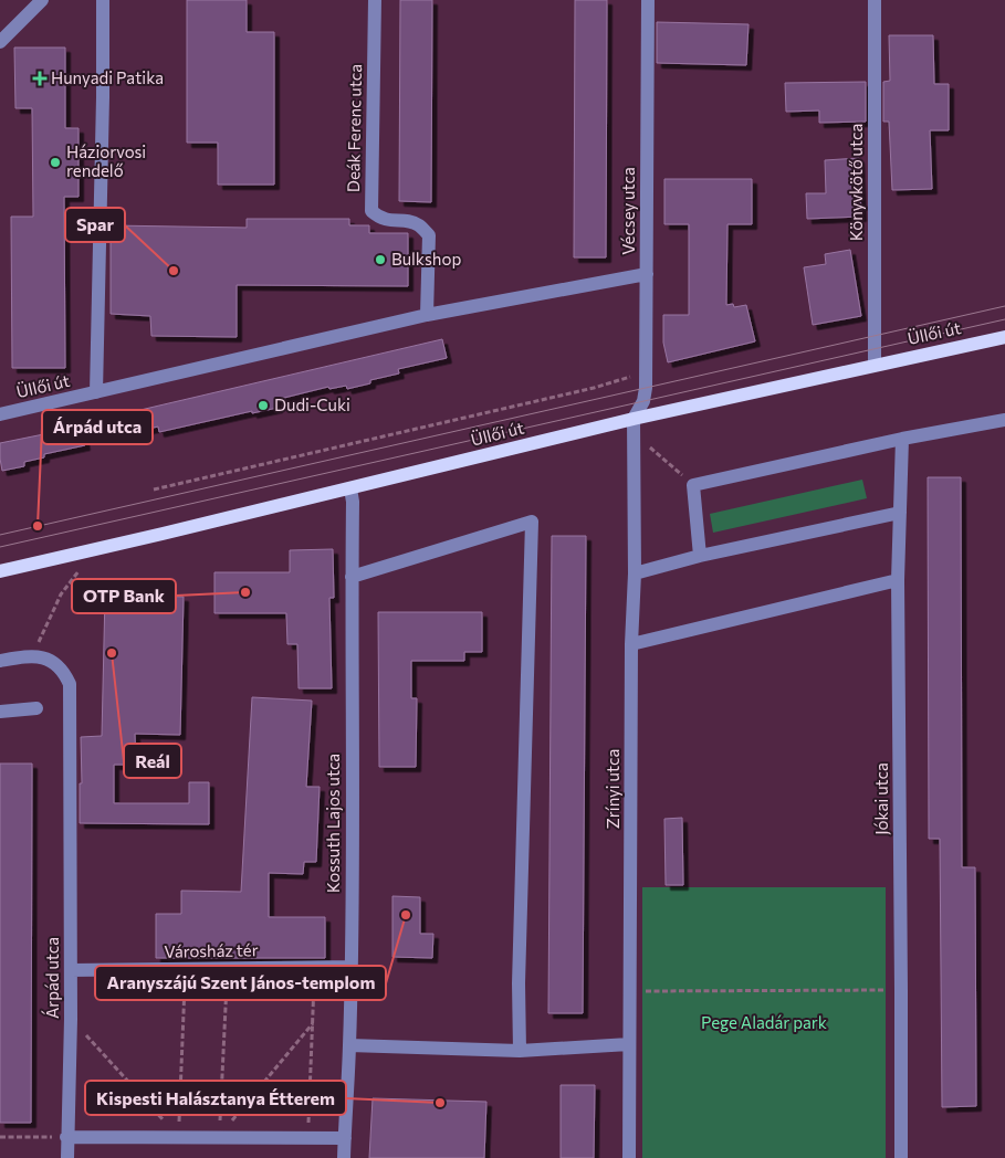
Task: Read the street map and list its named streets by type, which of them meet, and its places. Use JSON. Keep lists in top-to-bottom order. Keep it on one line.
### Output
{"streets":{"main road":["Üllői út"],"street":["Deák Ferenc utca","Könyvkötő utca","Vécsey utca","Zrínyi utca","Jókai utca","Kossuth Lajos utca","Városház tér","Árpád utca"]},"crossings":[["Deák Ferenc utca","Üllői út"],["Könyvkötő utca","Üllői út"],["Vécsey utca","Üllői út"],["Vécsey utca","Zrínyi utca"],["Üllői út","Zrínyi utca"],["Üllői út","Kossuth Lajos utca"],["Kossuth Lajos utca","Városház tér"],["Városház tér","Árpád utca"]],"parks":["Pege Aladár park"],"places":{"health":["Hunyadi Patika"],"other":["Háziorvosi rendelő","Bulkshop","Spar","Dudi-Cuki","Árpád utca","OTP Bank","Reál","Aranyszájú Szent János-templom","Kispesti Halásztanya Étterem"]}}
